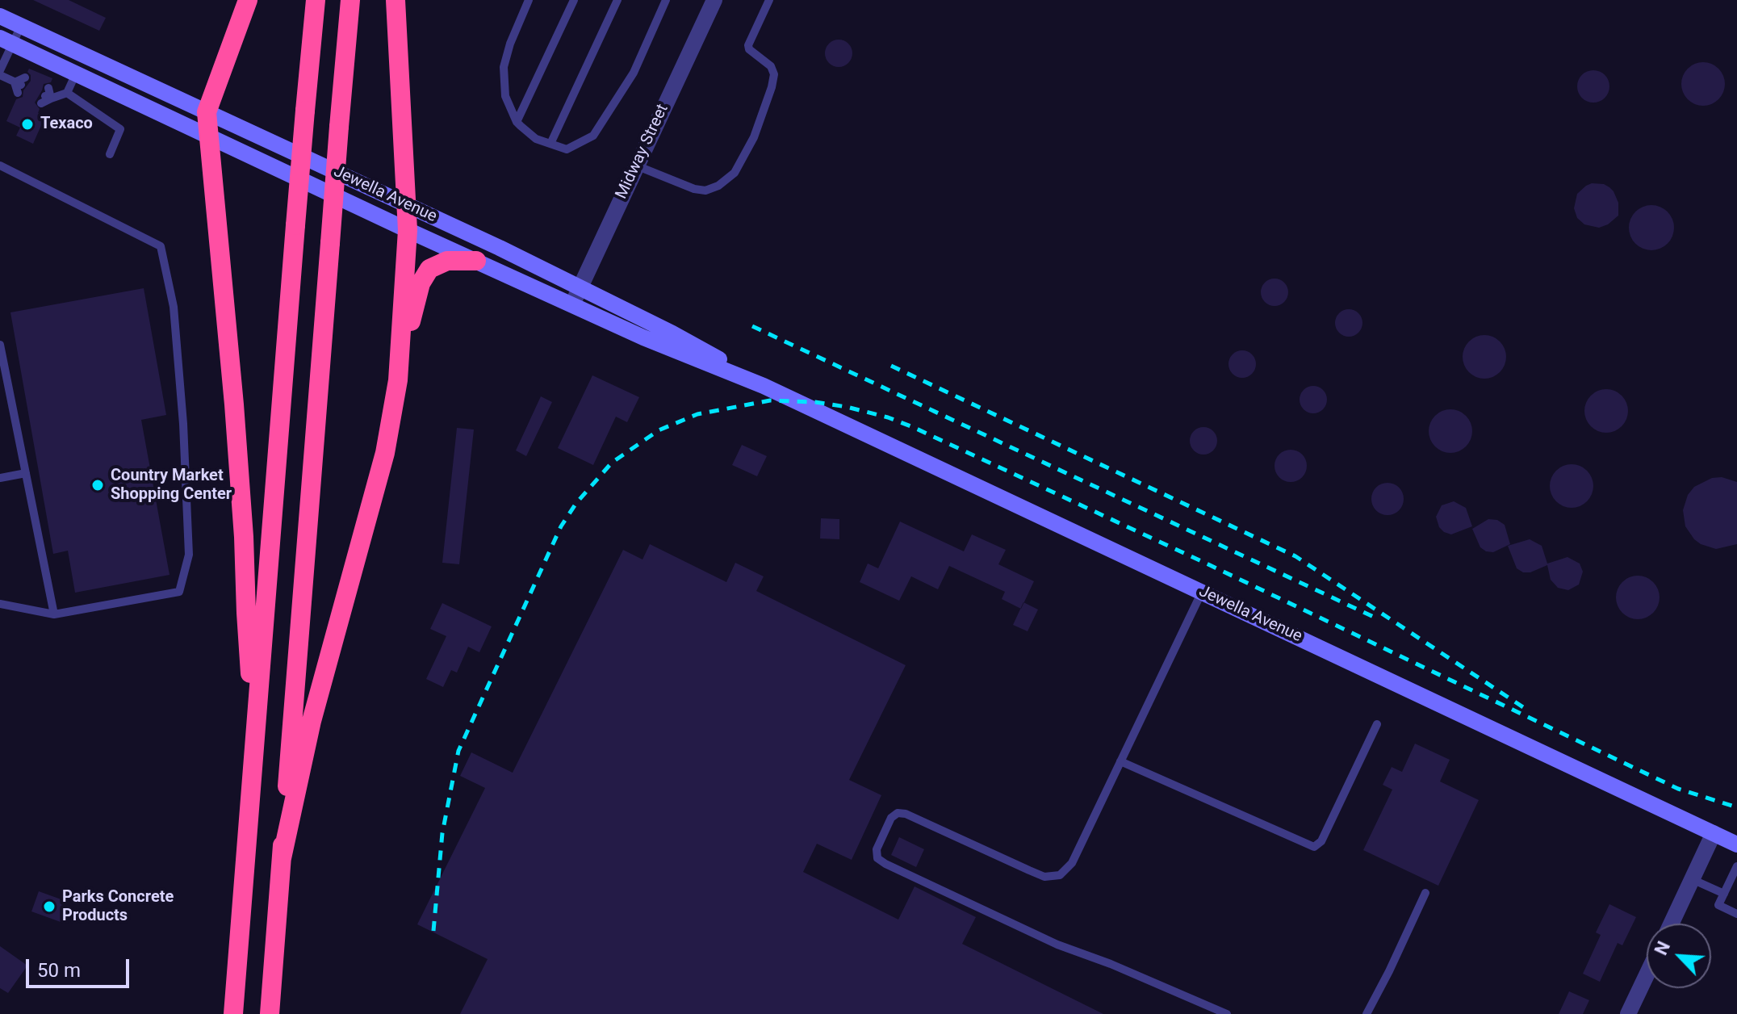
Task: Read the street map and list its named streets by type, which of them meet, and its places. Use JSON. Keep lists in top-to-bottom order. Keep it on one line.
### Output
{"streets":{"main road":["Jewella Avenue"],"street":["Midway Street"]},"crossings":[["Midway Street","Jewella Avenue"]],"places":["Texaco","Country Market Shopping Center","Parks Concrete Products"],"scale_bar":"50 m","north":"top left"}
